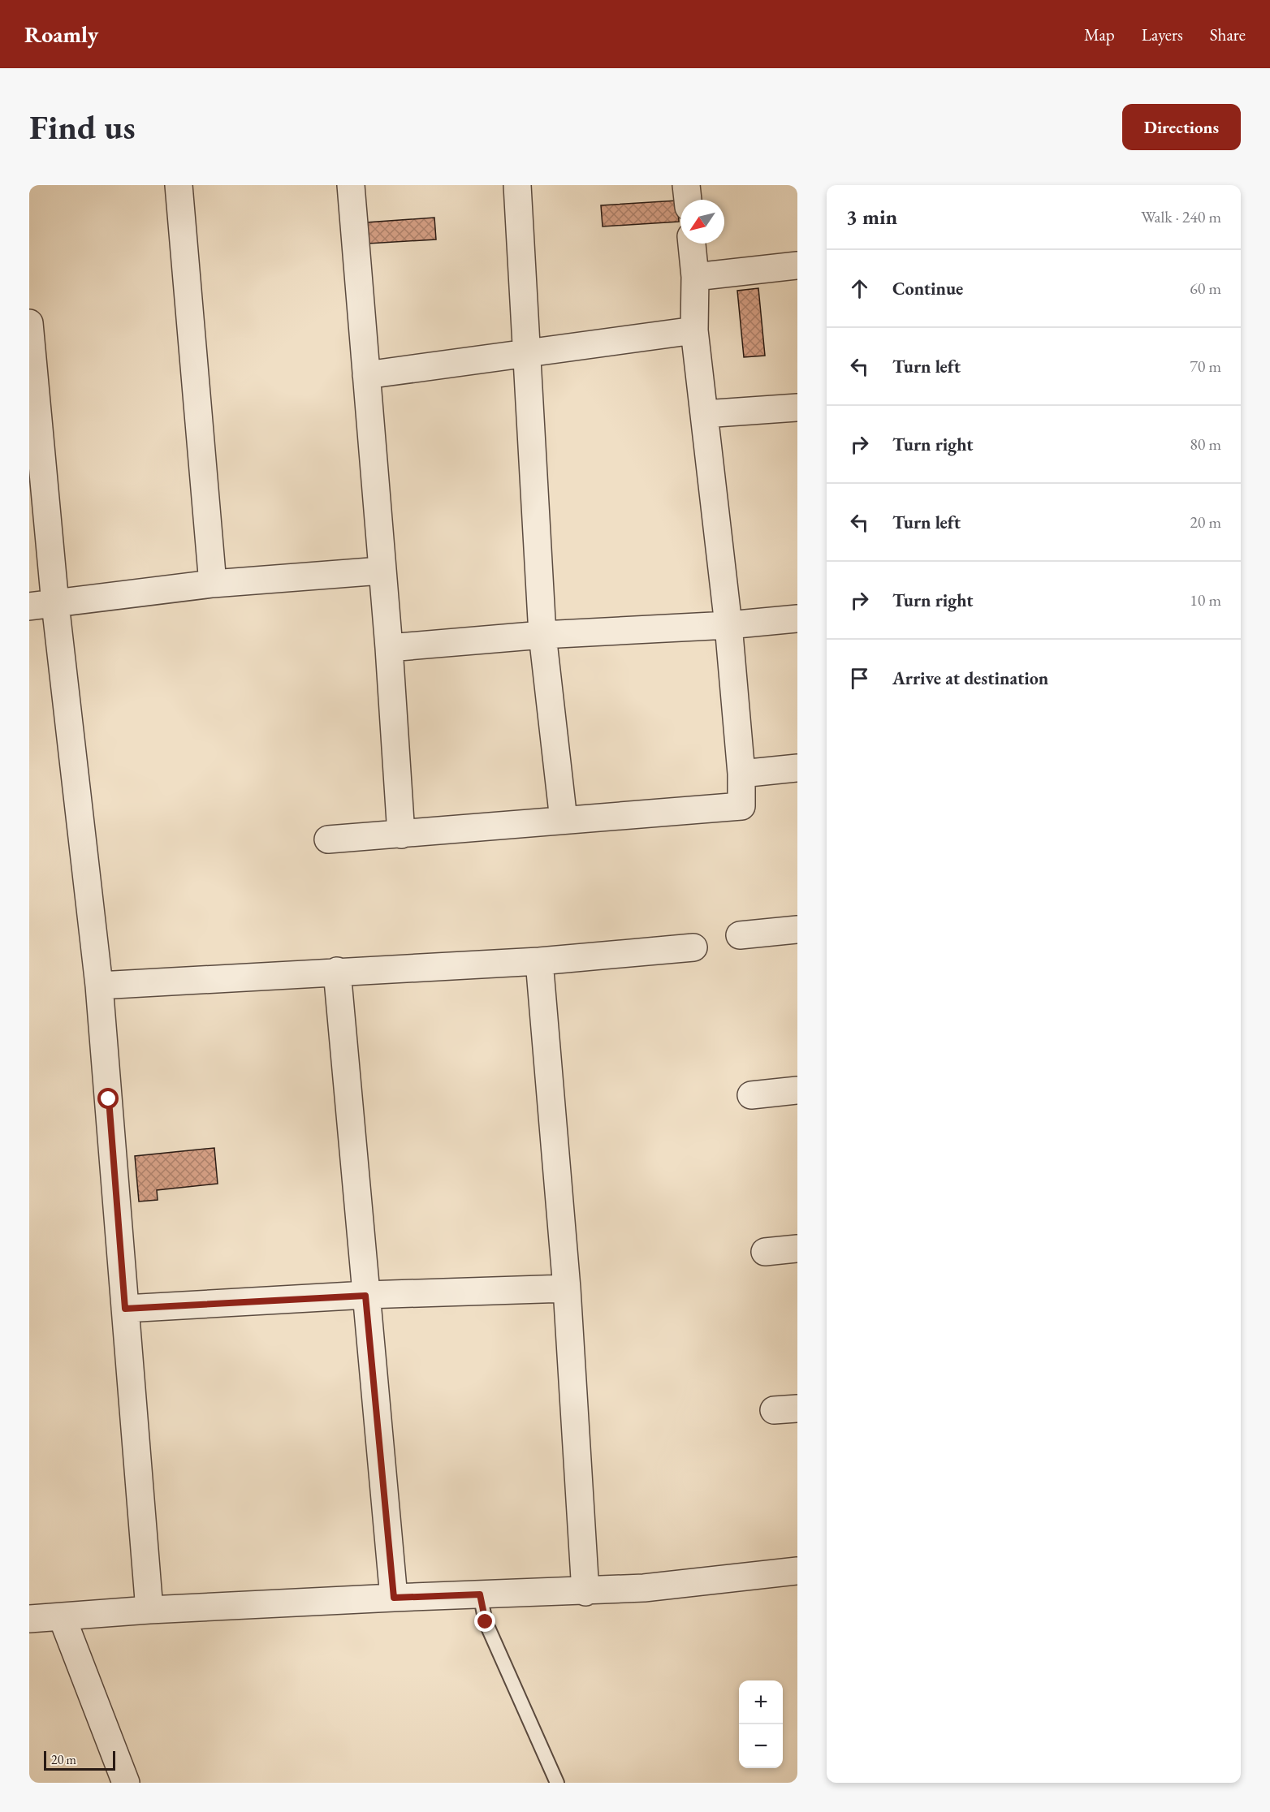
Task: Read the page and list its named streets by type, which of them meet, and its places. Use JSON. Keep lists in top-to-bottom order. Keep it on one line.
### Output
{"scale_bar":"20 m","north":"bottom left","page":{"header":"Roamly","nav":["Map","Layers","Share"],"buttons":"Directions","title":"Find us","heading":["3 min","Walk · 240 m"],"list":[["Continue","60 m"],["Turn left","70 m"],["Turn right","80 m"],["Turn left","20 m"],["Turn right","10 m"],"Arrive at destination"],"map_buttons":["+","−"],"scale":"20 m"}}
